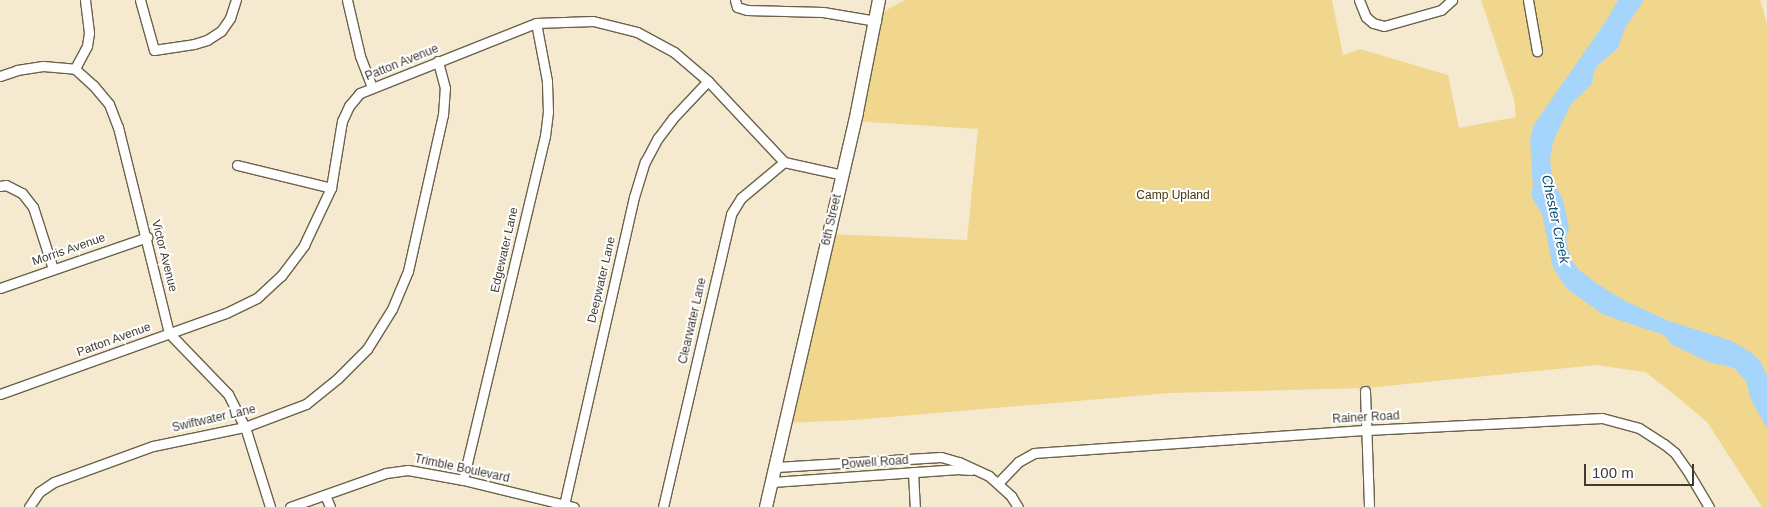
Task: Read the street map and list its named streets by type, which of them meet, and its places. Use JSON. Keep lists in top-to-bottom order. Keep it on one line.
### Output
{"streets":{"street":["Patton Avenue","6th Street","Morris Avenue","Edgewater Lane","Victor Avenue","Deepwater Lane","Clearwater Lane","Rainer Road","Swiftwater Lane","Powell Road","Trimble Boulevard"]},"crossings":[["Patton Avenue","Edgewater Lane"],["Patton Avenue","Victor Avenue"],["Patton Avenue","Deepwater Lane"],["Patton Avenue","Clearwater Lane"],["Patton Avenue","Swiftwater Lane"],["6th Street","Powell Road"],["Morris Avenue","Victor Avenue"],["Edgewater Lane","Trimble Boulevard"],["Deepwater Lane","Trimble Boulevard"],["Rainer Road","Powell Road"]],"water":["Chester Creek"],"parks":["Camp Upland"],"scale_bar":"100 m"}
